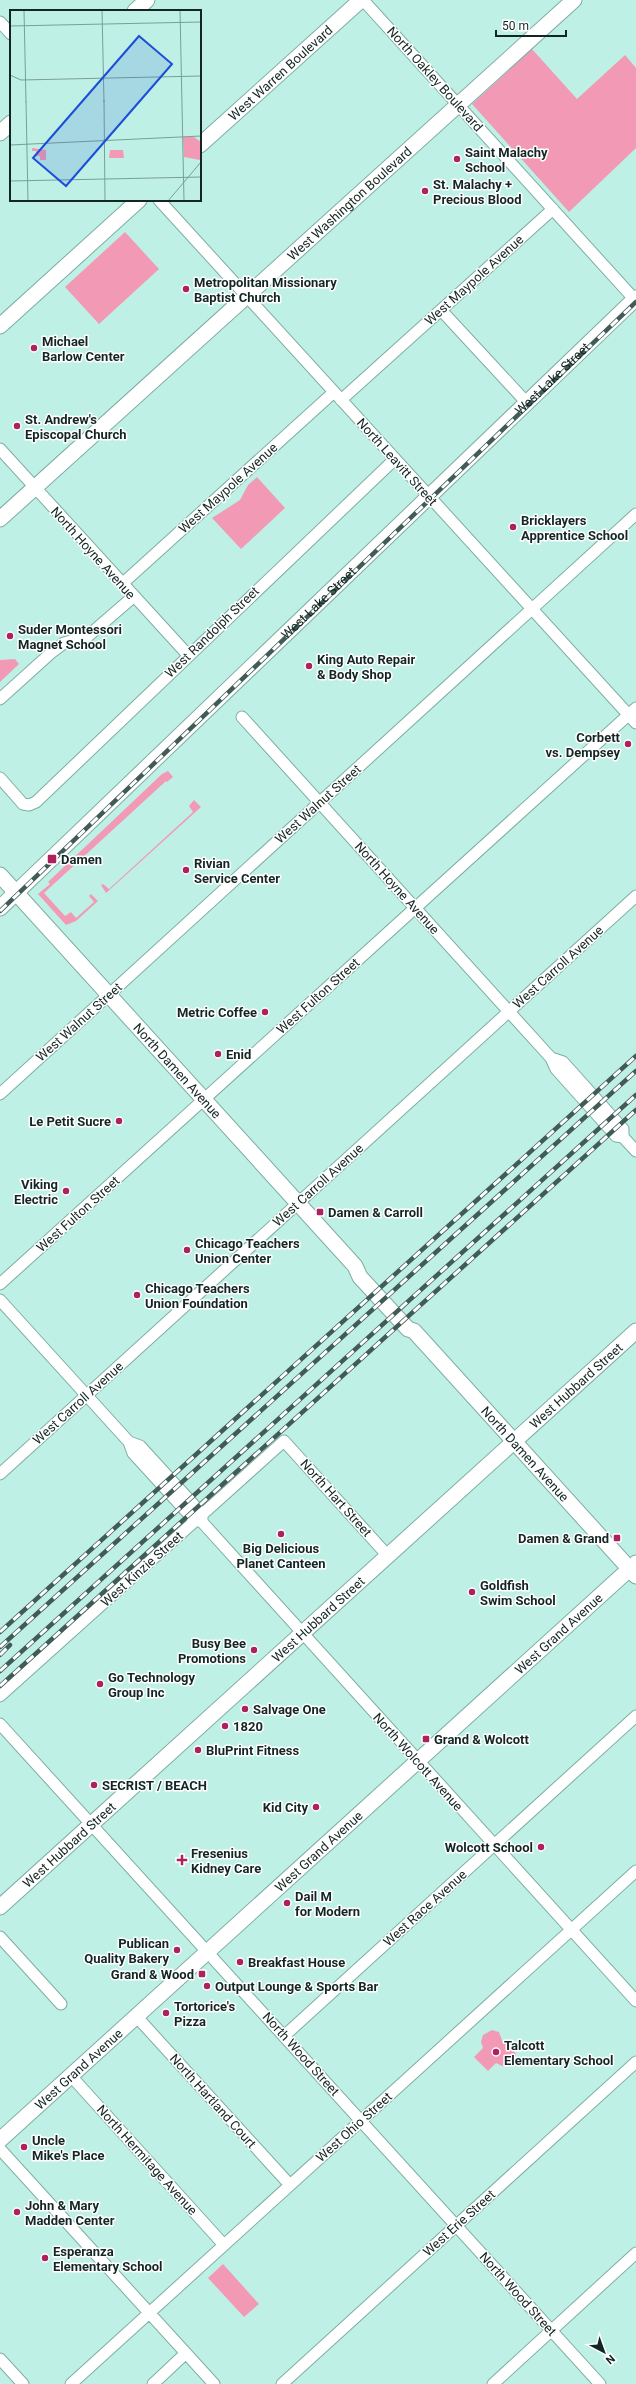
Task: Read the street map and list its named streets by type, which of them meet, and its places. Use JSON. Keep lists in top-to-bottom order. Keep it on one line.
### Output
{"streets":{"main road":["West Warren Boulevard","West Washington Boulevard","West Lake Street","North Damen Avenue","West Hubbard Street","West Grand Avenue"],"street":["North Oakley Boulevard","West Maypole Avenue","North Leavitt Street","North Hoyne Avenue","West Randolph Street","West Walnut Street","West Carroll Avenue","West Fulton Street","North Hart Street","West Kinzie Street","North Wolcott Avenue","West Race Avenue","North Wood Street","North Hartland Court","West Ohio Street","North Hermitage Avenue","West Erie Street"]},"crossings":[["West Warren Boulevard","North Oakley Boulevard"],["North Oakley Boulevard","West Washington Boulevard"],["North Oakley Boulevard","West Maypole Avenue"],["North Oakley Boulevard","West Lake Street"],["West Washington Boulevard","North Leavitt Street"],["West Washington Boulevard","North Hoyne Avenue"],["West Maypole Avenue","North Leavitt Street"],["West Maypole Avenue","North Hoyne Avenue"],["West Lake Street","North Leavitt Street"],["West Lake Street","North Damen Avenue"],["North Leavitt Street","West Randolph Street"],["North Leavitt Street","West Walnut Street"],["North Leavitt Street","West Fulton Street"],["North Hoyne Avenue","West Randolph Street"],["North Hoyne Avenue","West Walnut Street"],["North Hoyne Avenue","West Carroll Avenue"],["North Hoyne Avenue","West Fulton Street"],["West Walnut Street","North Damen Avenue"],["West Carroll Avenue","North Damen Avenue"],["West Carroll Avenue","North Wolcott Avenue"],["West Fulton Street","North Damen Avenue"],["North Damen Avenue","West Hubbard Street"],["North Damen Avenue","West Grand Avenue"],["West Hubbard Street","North Hart Street"],["West Hubbard Street","North Wolcott Avenue"],["West Hubbard Street","North Wood Street"],["North Hart Street","West Kinzie Street"],["West Kinzie Street","North Wolcott Avenue"],["West Grand Avenue","North Wolcott Avenue"],["West Grand Avenue","North Wood Street"],["West Grand Avenue","North Hartland Court"],["West Grand Avenue","North Hermitage Avenue"],["North Wolcott Avenue","West Race Avenue"],["North Wolcott Avenue","West Ohio Street"],["West Race Avenue","North Wood Street"],["North Wood Street","West Ohio Street"],["North Wood Street","West Erie Street"],["North Hartland Court","West Ohio Street"],["West Ohio Street","North Hermitage Avenue"]],"places":{"other":["Saint Malachy School","St. Malachy + Precious Blood","Metropolitan Missionary Baptist Church","Michael Barlow Center","St. Andrew's Episcopal Church","Bricklayers Apprentice School","Suder Montessori Magnet School","King Auto Repair & Body Shop","Corbett vs. Dempsey","Rivian Service Center","Metric Coffee","Enid","Le Petit Sucre","Viking Electric","Chicago Teachers Union Center","Chicago Teachers Union Foundation","Big Delicious Planet Canteen","Goldfish Swim School","Busy Bee Promotions","Go Technology Group Inc","Salvage One","1820","BluPrint Fitness","SECRIST / BEACH","Kid City","Wolcott School","Dail M for Modern","Publican Quality Bakery","Breakfast House","Output Lounge & Sports Bar","Tortorice's Pizza","Talcott Elementary School","Uncle Mike's Place","John & Mary Madden Center","Esperanza Elementary School"],"transit":["Damen","Damen & Carroll","Damen & Grand","Grand & Wolcott","Grand & Wood"],"health":["Fresenius Kidney Care"]},"scale_bar":"50 m","north":"bottom right"}
